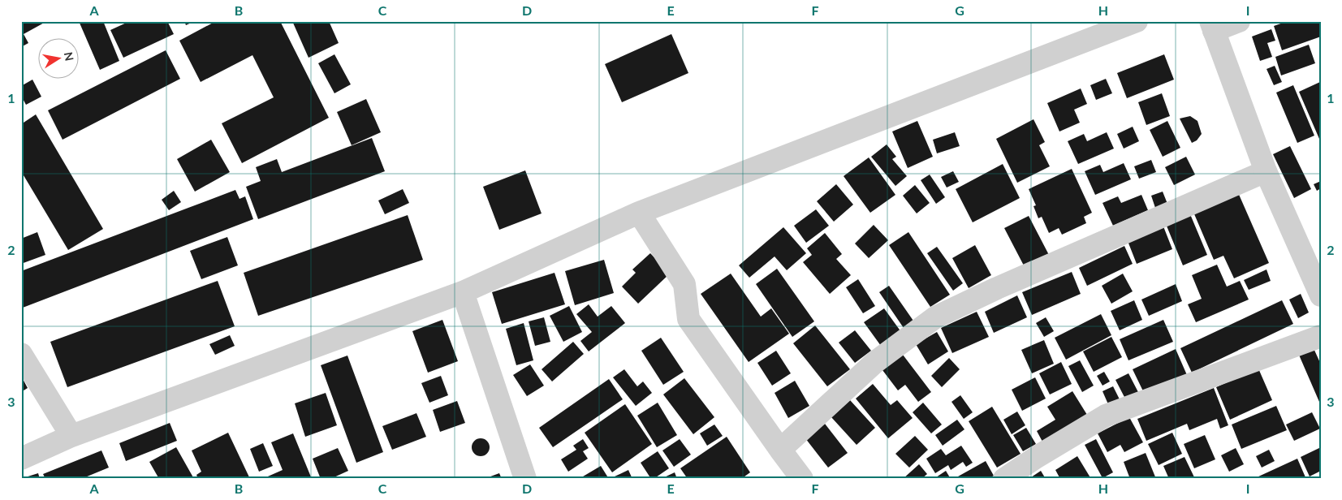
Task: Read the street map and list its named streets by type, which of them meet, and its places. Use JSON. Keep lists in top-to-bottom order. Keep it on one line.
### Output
{"north":"right","grid":{"columns":["A","B","C","D","E","F","G","H","I"],"rows":["1","2","3"]}}
